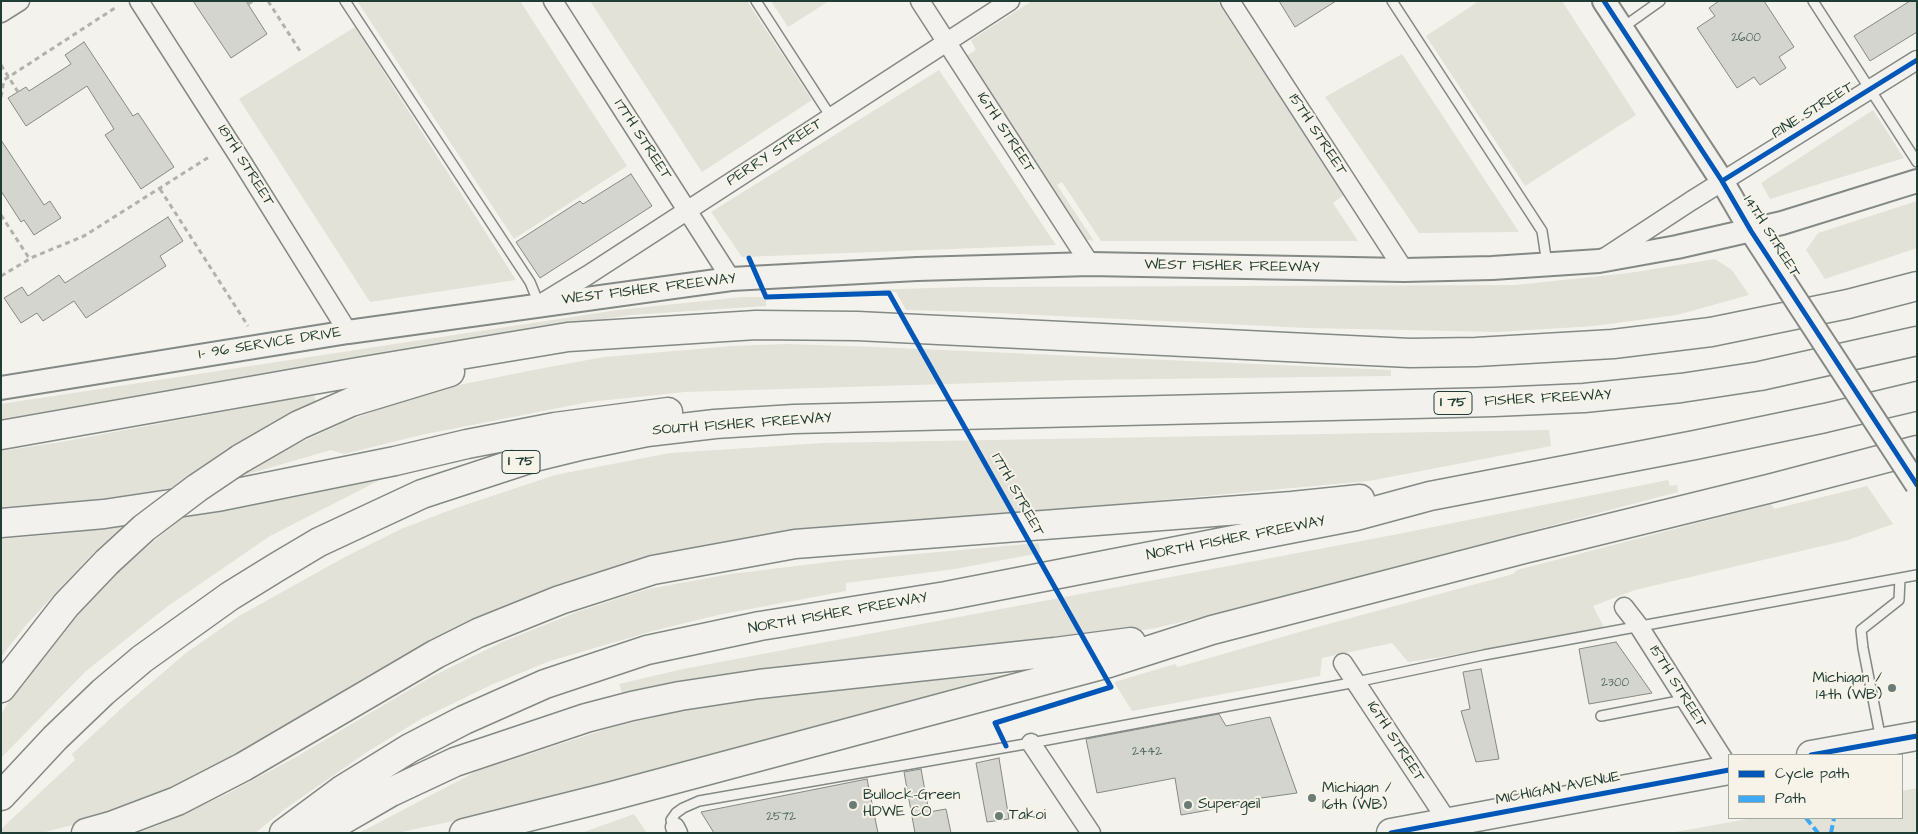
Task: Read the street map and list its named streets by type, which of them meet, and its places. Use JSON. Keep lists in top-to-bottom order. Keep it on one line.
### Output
{"streets":{"main road":["FISHER FREEWAY","I 75","SOUTH FISHER FREEWAY","NORTH FISHER FREEWAY","MICHIGAN AVENUE"],"street":["PINE STREET","16TH STREET","15TH STREET","17TH STREET","PERRY STREET","18TH STREET","14TH STREET","WEST FISHER FREEWAY","I- 96 SERVICE DRIVE"]},"crossings":[["PINE STREET","14TH STREET"],["PINE STREET","WEST FISHER FREEWAY"],["16TH STREET","PERRY STREET"],["16TH STREET","WEST FISHER FREEWAY"],["16TH STREET","MICHIGAN AVENUE"],["15TH STREET","WEST FISHER FREEWAY"],["17TH STREET","PERRY STREET"],["17TH STREET","WEST FISHER FREEWAY"],["PERRY STREET","WEST FISHER FREEWAY"],["PERRY STREET","I- 96 SERVICE DRIVE"],["18TH STREET","I- 96 SERVICE DRIVE"],["14TH STREET","WEST FISHER FREEWAY"],["WEST FISHER FREEWAY","I- 96 SERVICE DRIVE"],["FISHER FREEWAY","SOUTH FISHER FREEWAY"]],"places":["Michigan / 14th (WB)","Michigan / 16th (WB)","Bullock-Green HDWE CO","Supergeil","Takoi"],"house_numbers":["2600","2300","2442","2572"],"legend":["Cycle path","Path"]}
